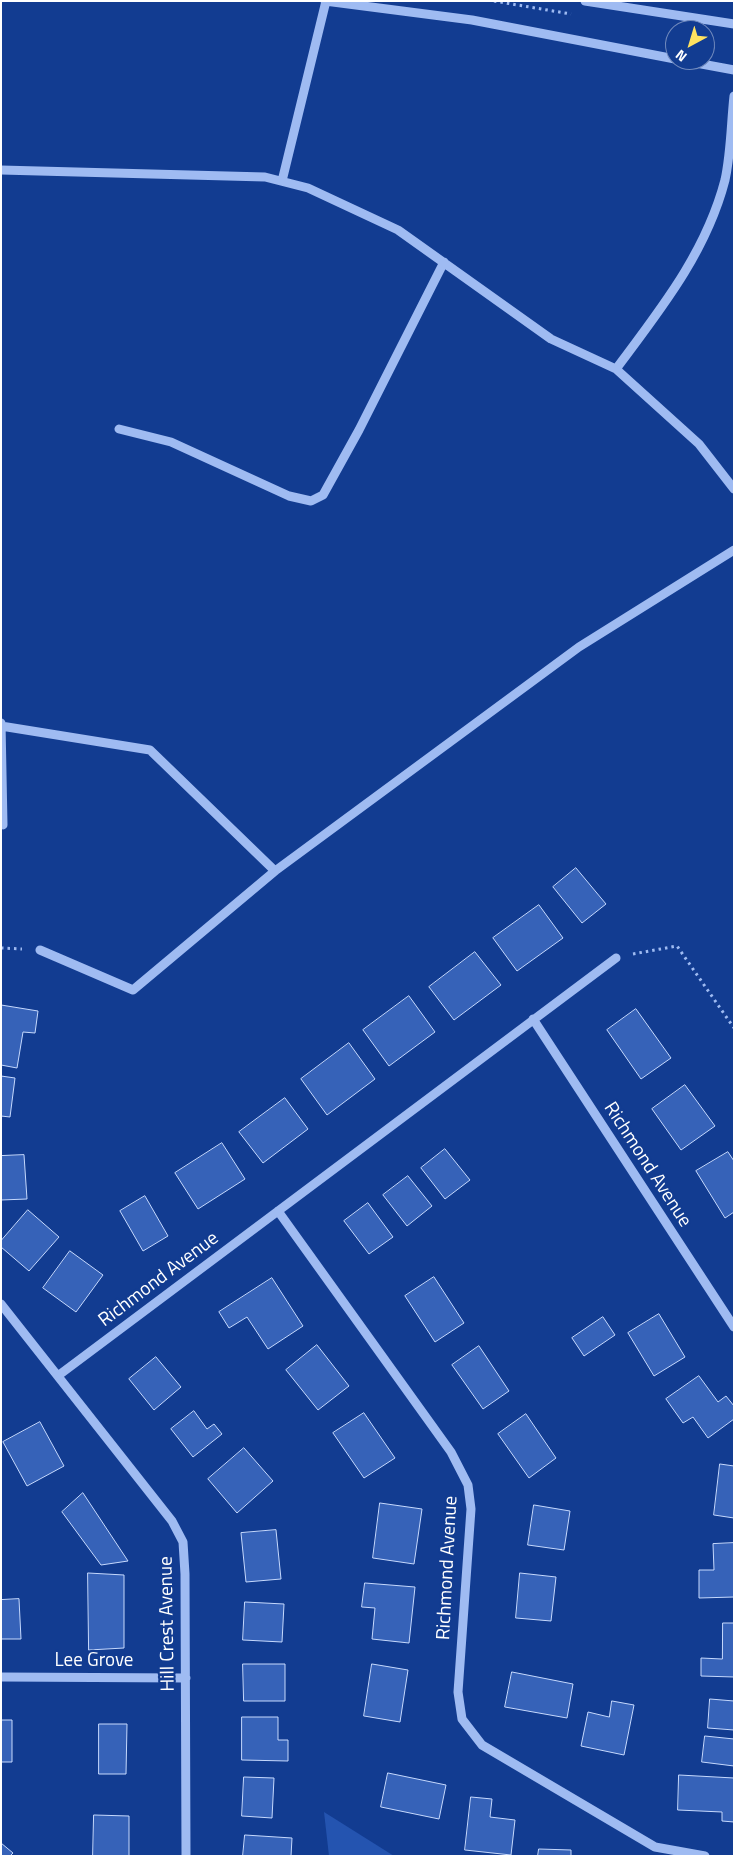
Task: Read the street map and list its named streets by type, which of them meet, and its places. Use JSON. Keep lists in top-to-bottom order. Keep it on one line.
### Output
{"streets":{"street":["Richmond Avenue","Hill Crest Avenue","Lee Grove"]},"crossings":[["Richmond Avenue","Hill Crest Avenue"],["Hill Crest Avenue","Lee Grove"]],"north":"bottom left"}
